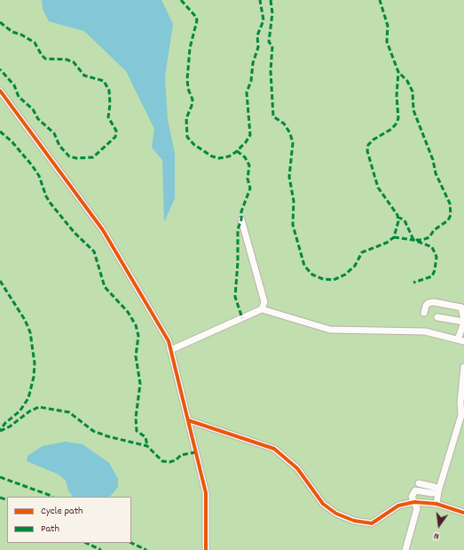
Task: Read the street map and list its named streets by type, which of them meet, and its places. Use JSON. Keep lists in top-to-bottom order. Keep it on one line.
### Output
{"legend":["Cycle path","Path"],"north":"bottom"}
